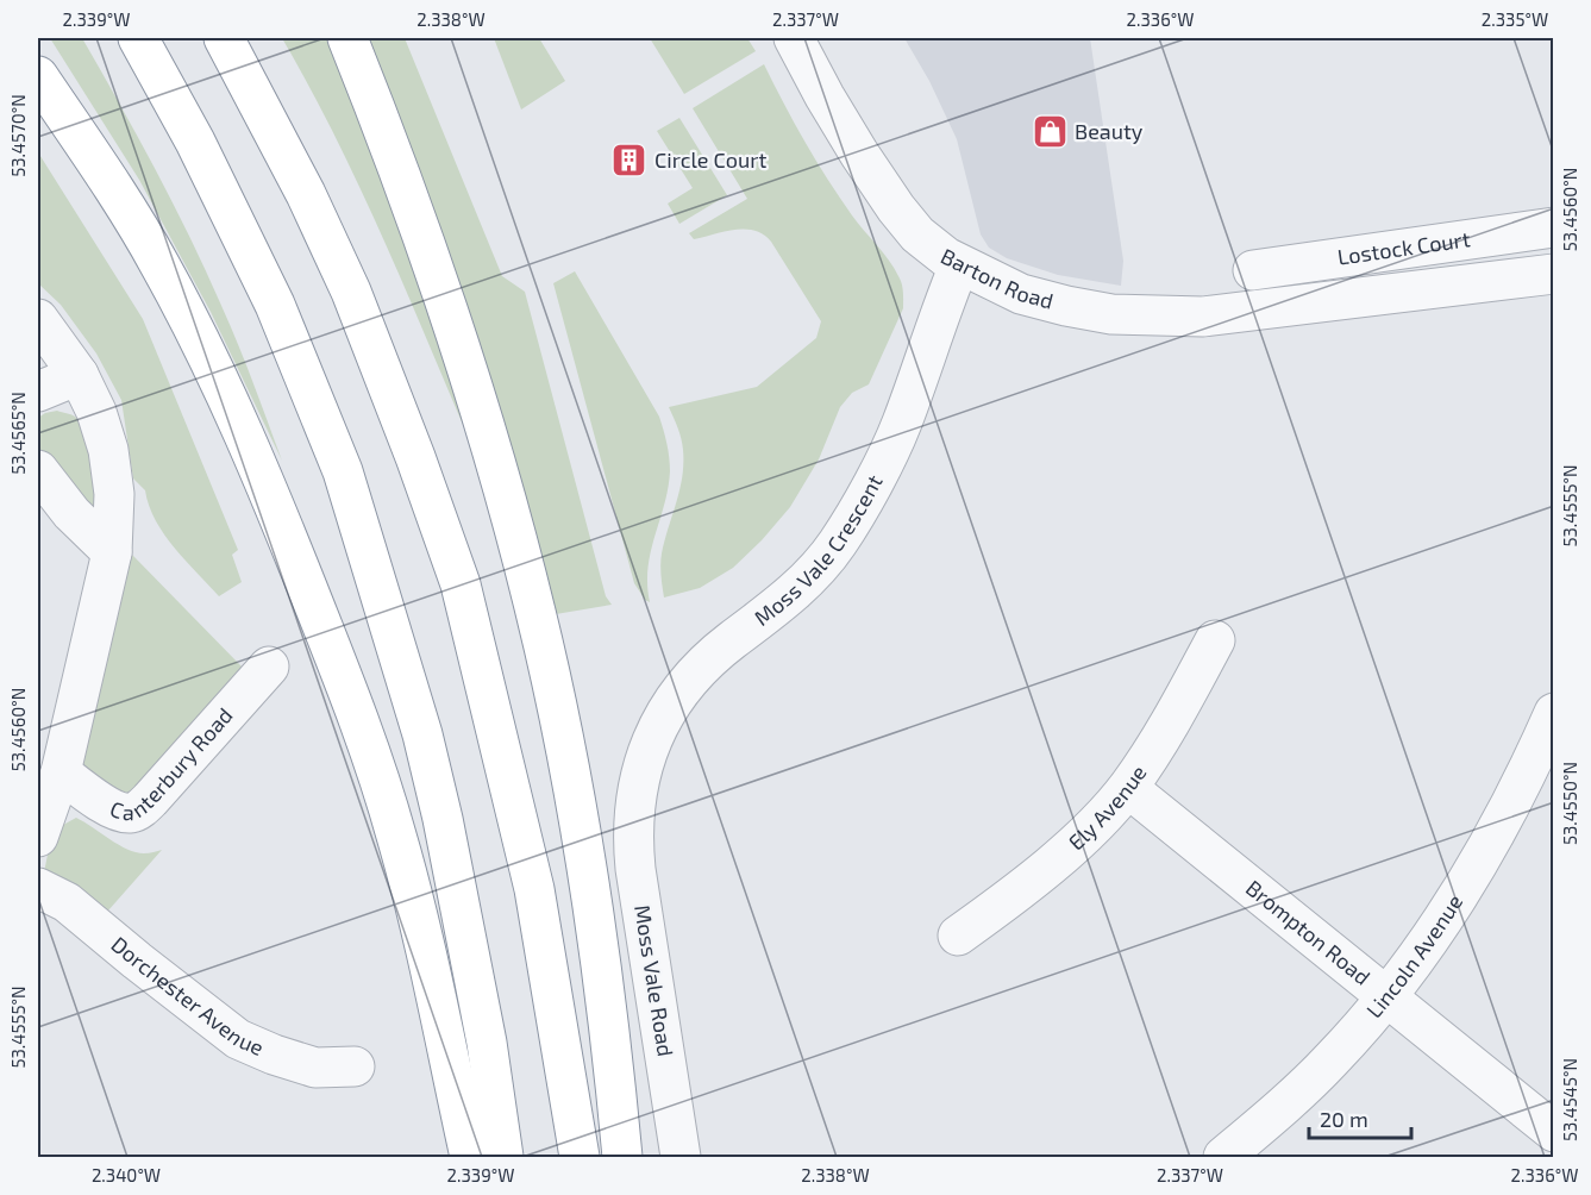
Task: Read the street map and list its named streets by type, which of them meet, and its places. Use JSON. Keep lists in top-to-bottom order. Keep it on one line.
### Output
{"streets":{"street":["Lostock Court","Barton Road","Moss Vale Crescent","Canterbury Road","Ely Avenue","Brompton Road","Lincoln Avenue","Moss Vale Road","Dorchester Avenue"]},"crossings":[["Lostock Court","Barton Road"],["Barton Road","Moss Vale Crescent"],["Moss Vale Crescent","Moss Vale Road"],["Ely Avenue","Brompton Road"],["Brompton Road","Lincoln Avenue"]],"places":{"shop":["Beauty"],"building":["Circle Court"]},"scale_bar":"20 m","coordinates":["2.339°W","2.338°W","2.337°W","2.336°W","2.335°W","53.4570°N","53.4560°N","53.4565°N","53.4555°N","53.4550°N","53.4545°N","2.340°W"]}
